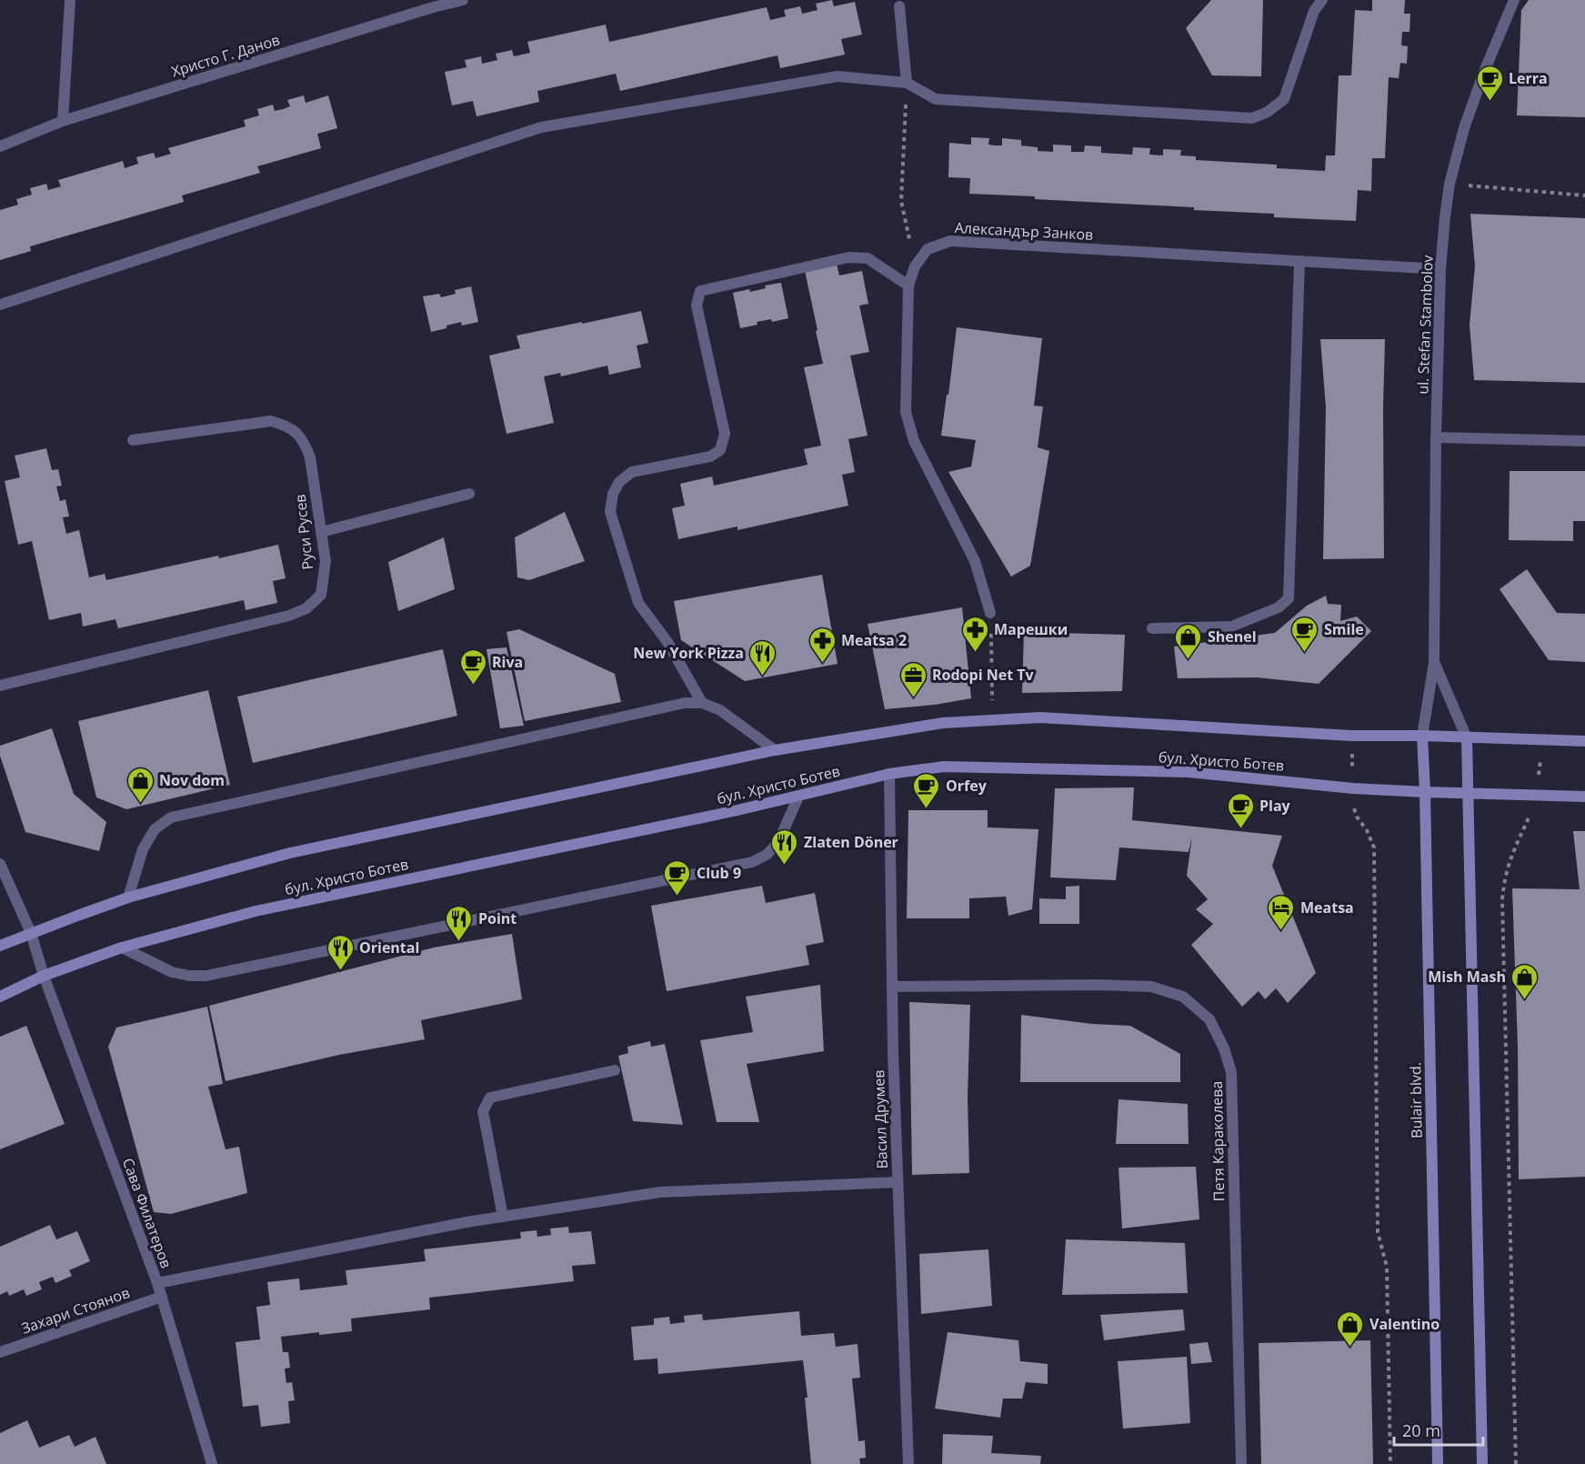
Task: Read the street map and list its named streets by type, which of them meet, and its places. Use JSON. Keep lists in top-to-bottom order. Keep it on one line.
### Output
{"streets":{"main road":["бул. Христо Ботев","Bulair blvd."],"street":["Христо Г. Данов","Александър Занков","ul. Stefan Stambolov","Руси Русев","Васил Друмев","Петя Караколева","Сава Филатеров","Захари Стоянов"]},"crossings":[["Александър Занков","ul. Stefan Stambolov"],["ul. Stefan Stambolov","бул. Христо Ботев"],["ul. Stefan Stambolov","Bulair blvd."],["бул. Христо Ботев","Bulair blvd."],["бул. Христо Ботев","Васил Друмев"],["бул. Христо Ботев","Сава Филатеров"],["Васил Друмев","Петя Караколева"],["Сава Филатеров","Захари Стоянов"]],"places":{"cafe":["Lerra","Smile","Riva","Orfey","Play","Club 9"],"pharmacy":["Марешки","Meatsa 2"],"shop":["Shenel","Nov dom","Mish Mash","Valentino"],"restaurant":["New York Pizza","Zlaten Döner","Point","Oriental"],"office":["Rodopi Net Tv"],"hotel":["Meatsa"]},"scale_bar":"20 m"}
